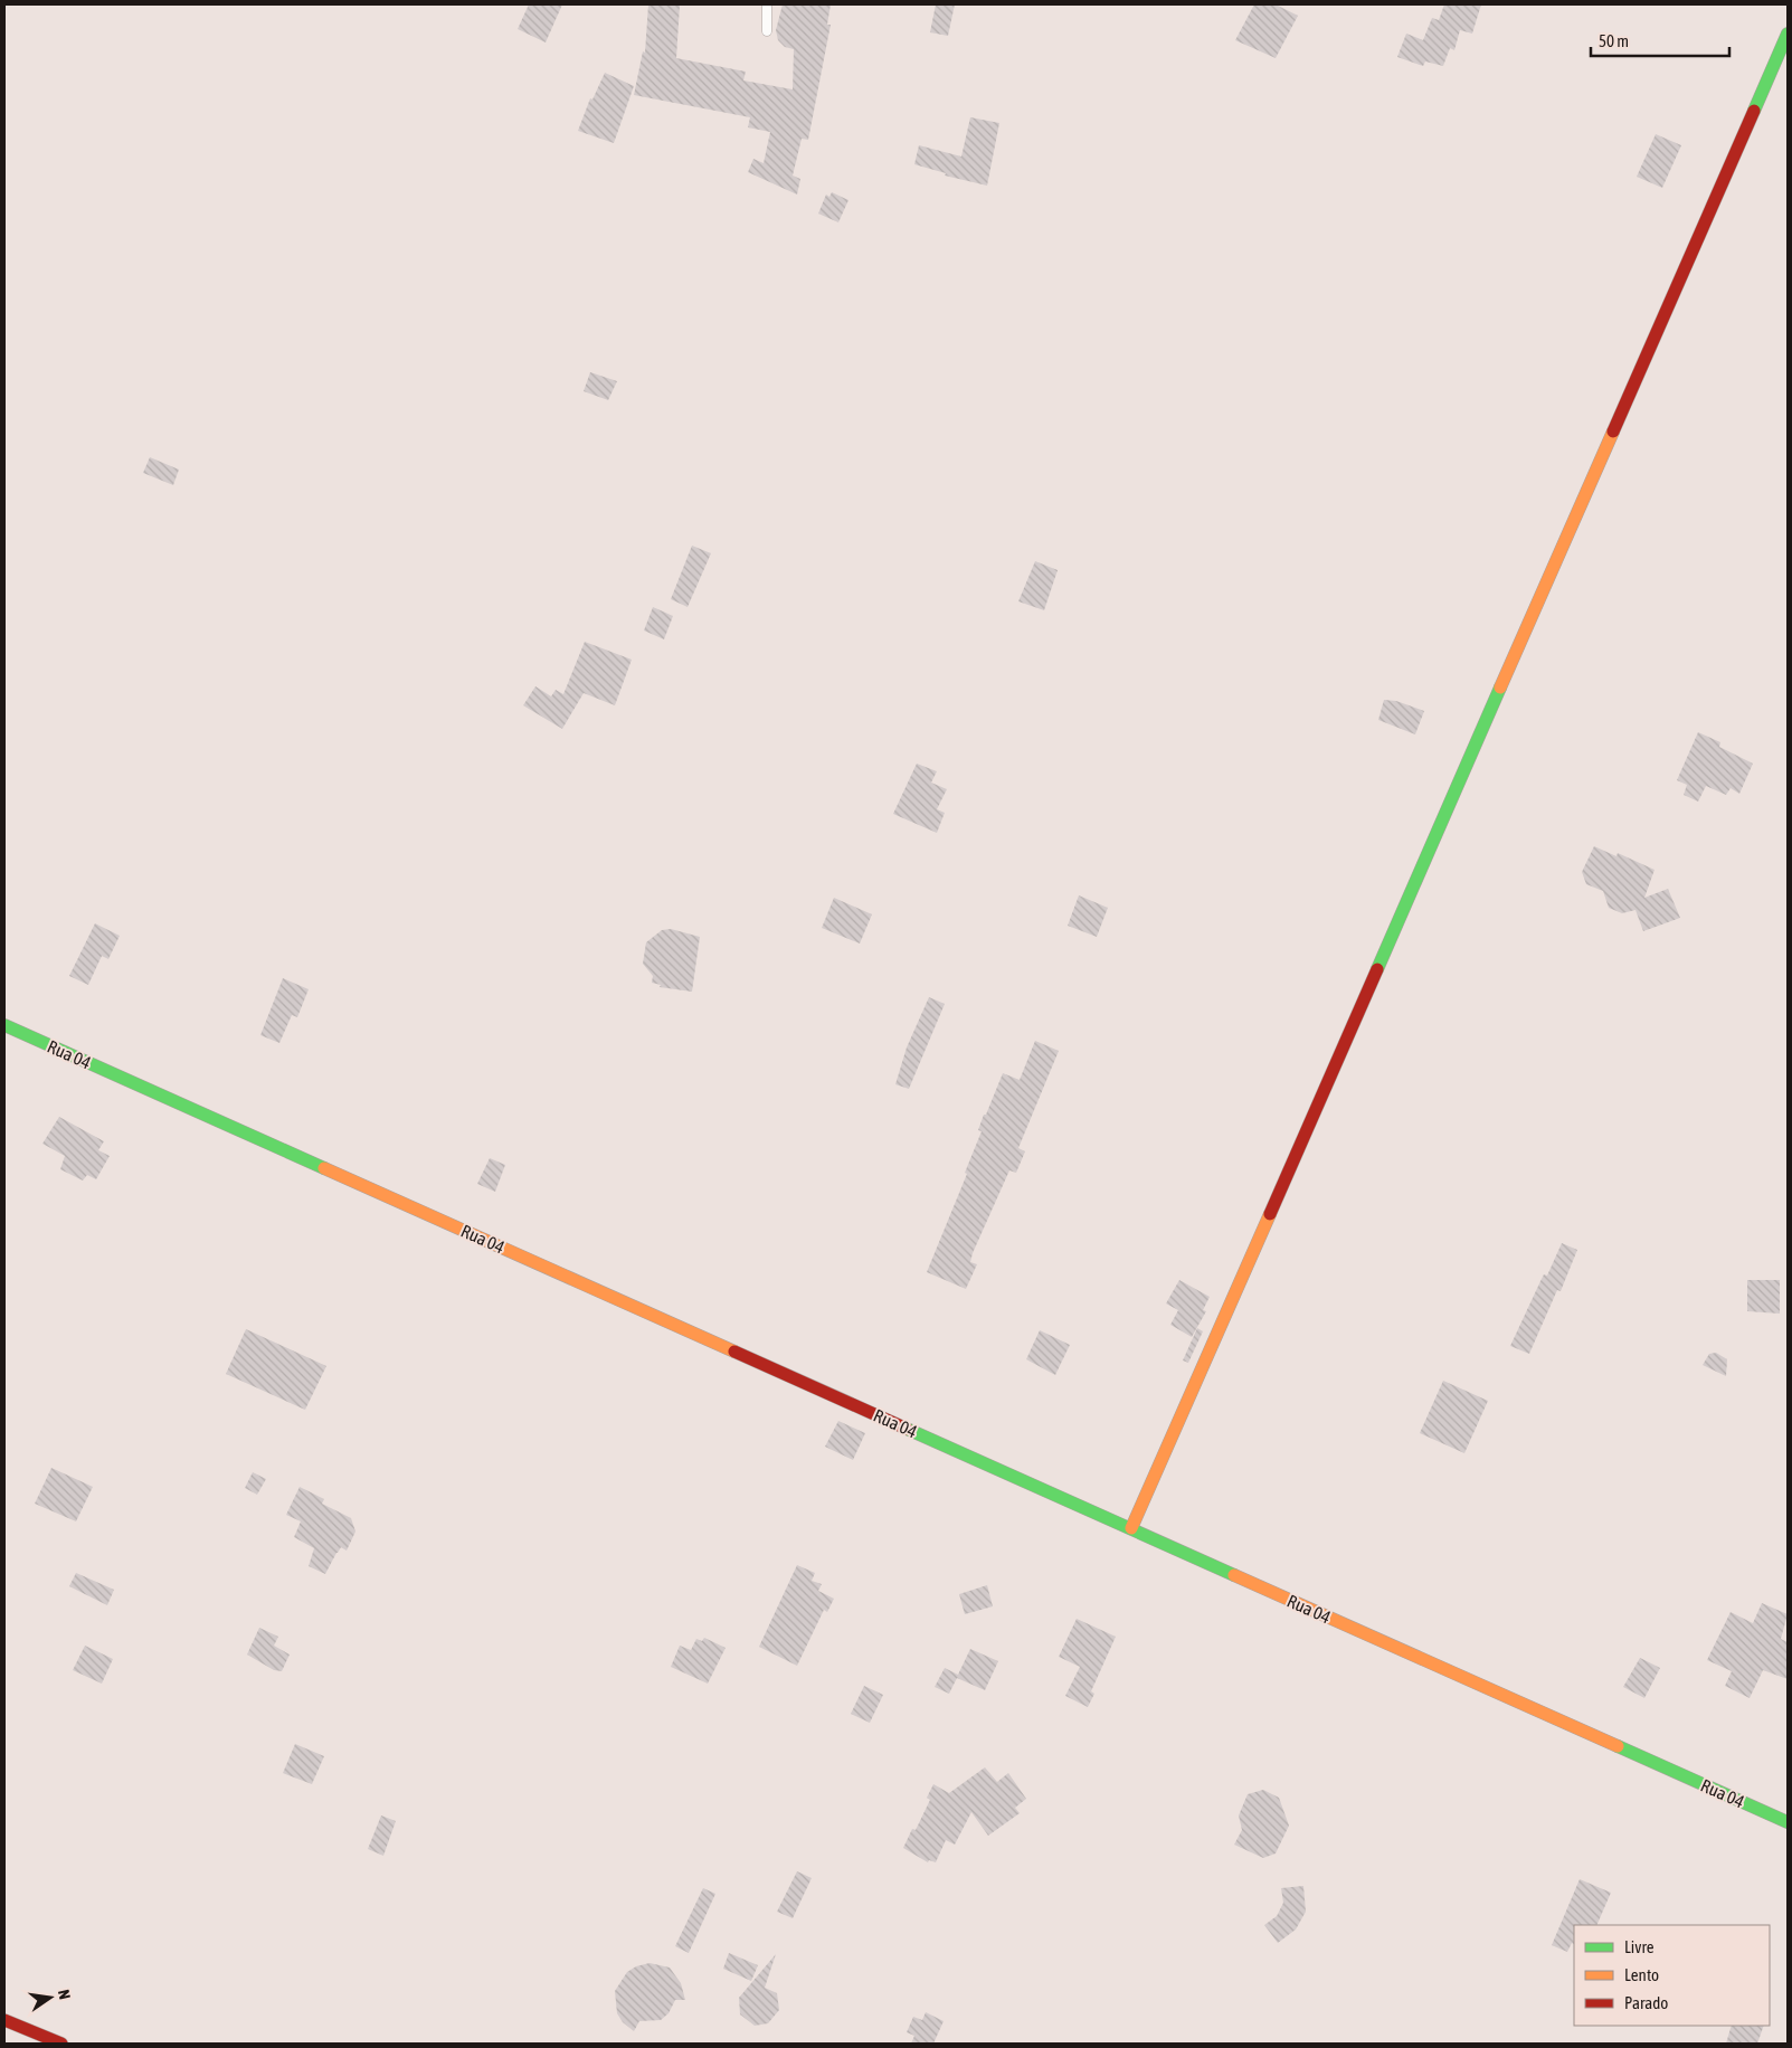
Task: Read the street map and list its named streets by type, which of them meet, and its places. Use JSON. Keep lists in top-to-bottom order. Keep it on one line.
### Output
{"streets":{"street":["Rua 04"]},"legend":["Livre","Lento","Parado"],"scale_bar":"50 m","north":"right"}
